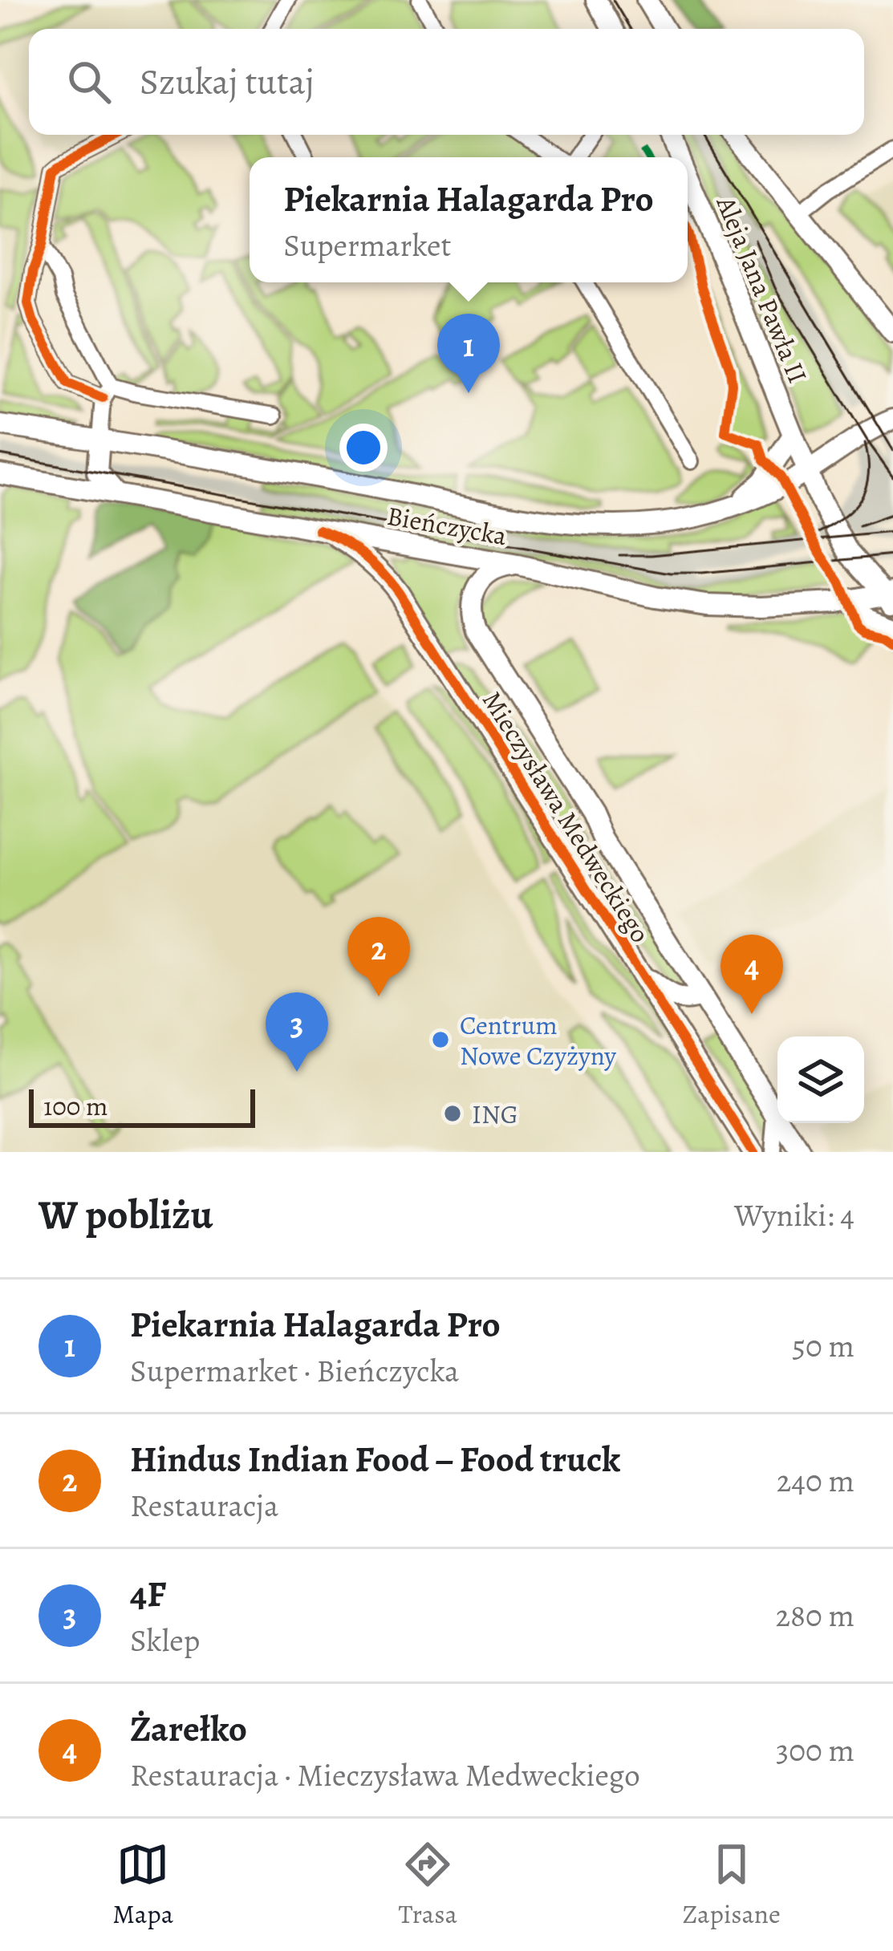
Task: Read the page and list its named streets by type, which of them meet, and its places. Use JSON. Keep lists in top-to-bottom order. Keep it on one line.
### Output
{"streets":{"main road":["Aleja Jana Pawła II","Bieńczycka","Mieczysława Medweckiego"]},"crossings":[["Aleja Jana Pawła II","Bieńczycka"],["Bieńczycka","Mieczysława Medweckiego"]],"places":["Centrum Nowe Czyżyny","ING"],"scale_bar":"100 m","page":{"search":"Szukaj tutaj","popup":["Piekarnia Halagarda Pro","Supermarket"],"pins":["1","2","4","3"],"scale":"100 m","heading":["W pobliżu","Wyniki: 4"],"list":[{"mark":"1","name":"Piekarnia Halagarda Pro","note":"Supermarket · Bieńczycka","value":"50 m"},{"mark":"2","name":"Hindus Indian Food – Food truck","note":"Restauracja","value":"240 m"},{"mark":"3","name":"4F","note":"Sklep","value":"280 m"},{"mark":"4","name":"Żarełko","note":"Restauracja · Mieczysława Medweckiego","value":"300 m"}],"nav":["Mapa","Trasa","Zapisane"]}}
